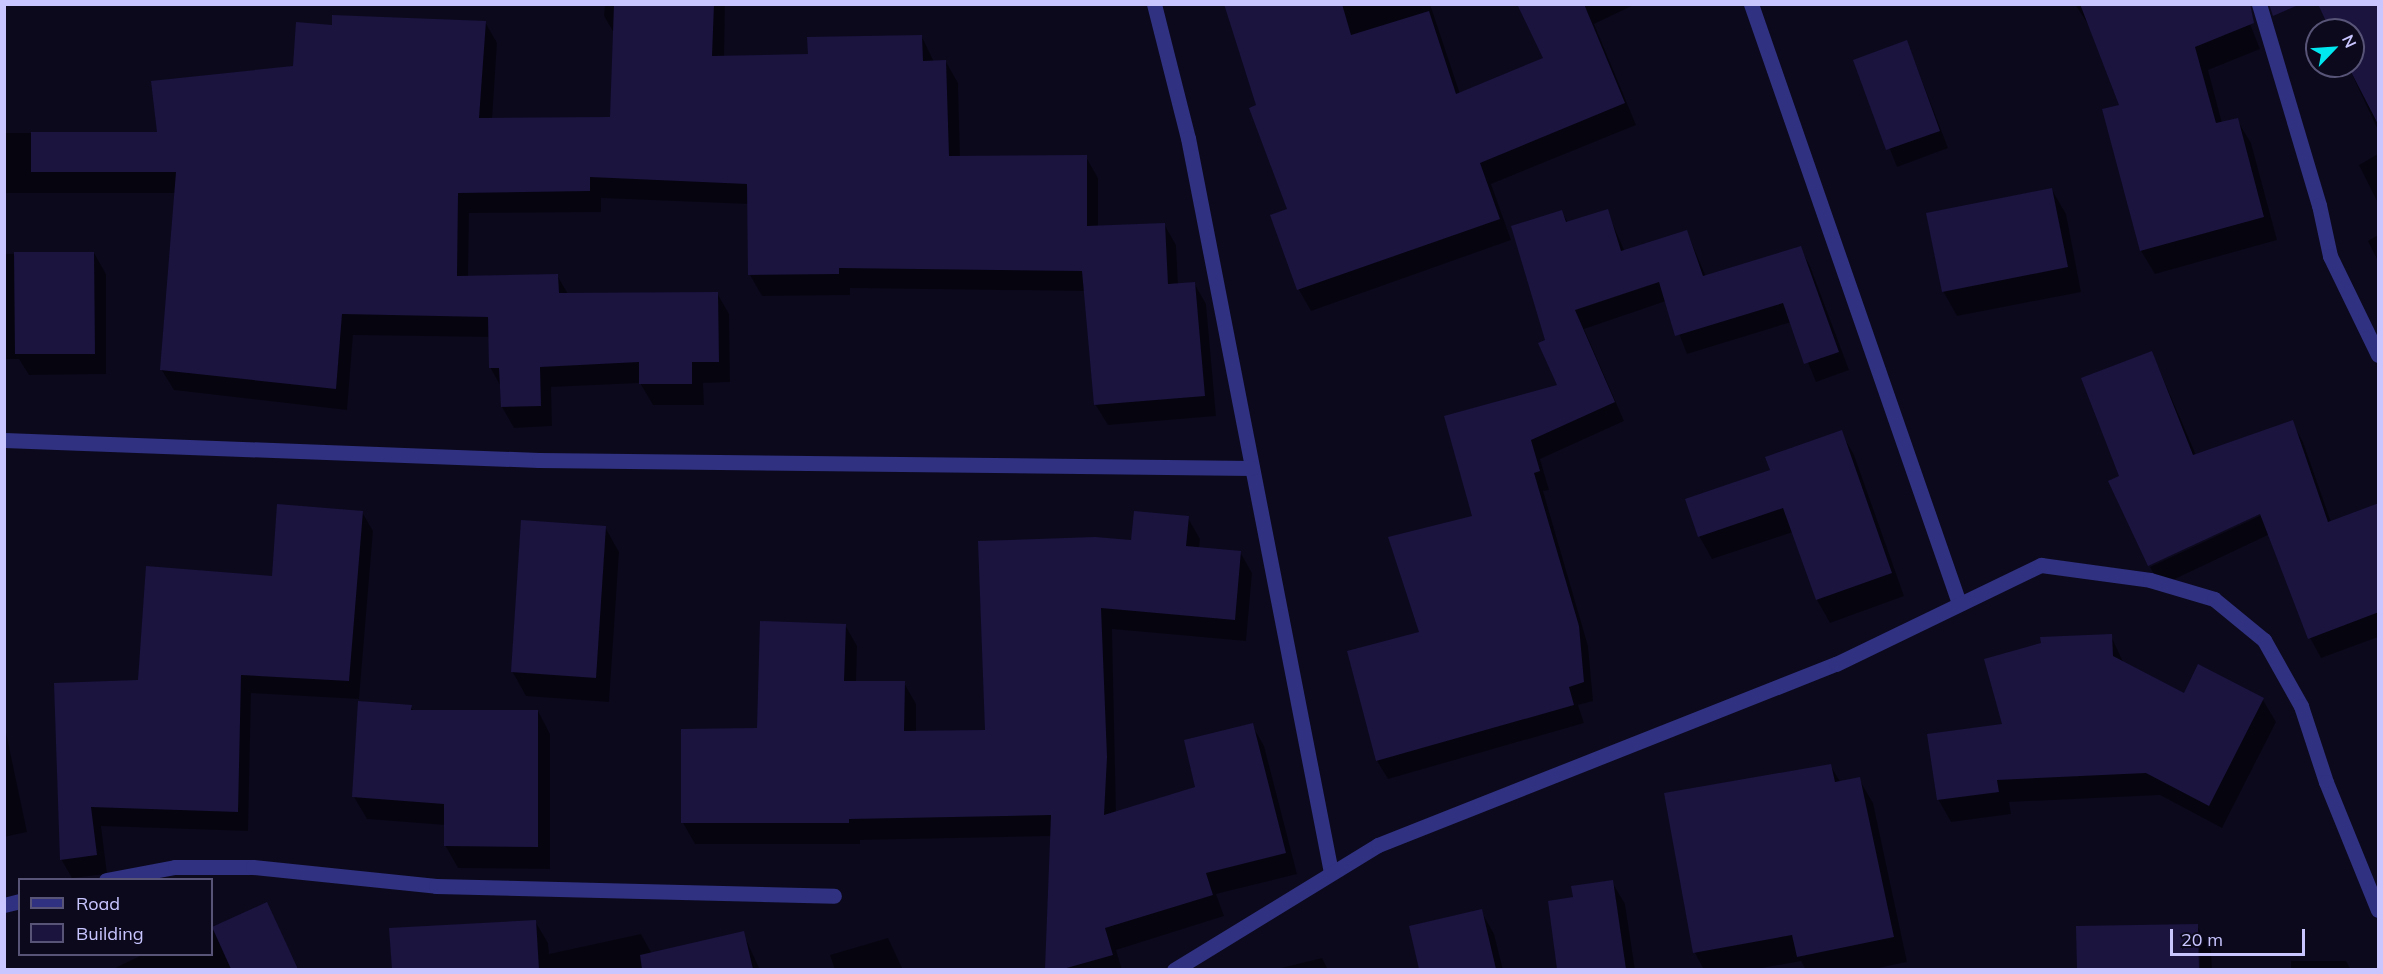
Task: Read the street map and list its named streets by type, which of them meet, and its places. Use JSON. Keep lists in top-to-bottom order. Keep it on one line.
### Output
{"legend":["Road","Building"],"scale_bar":"20 m","north":"top right"}
